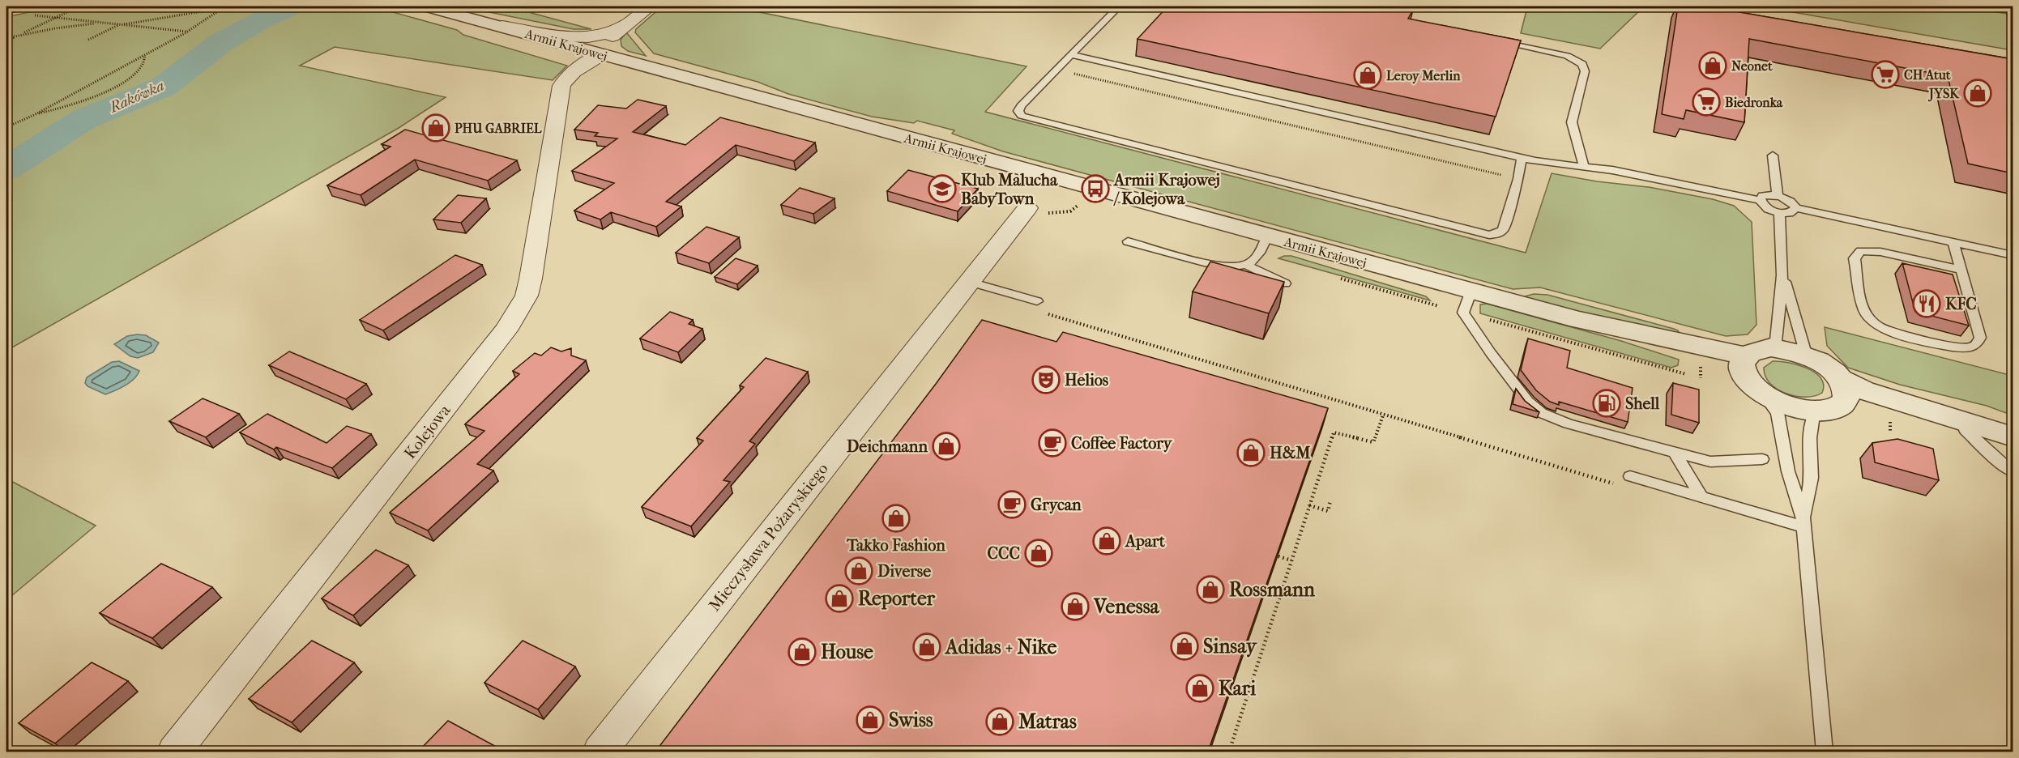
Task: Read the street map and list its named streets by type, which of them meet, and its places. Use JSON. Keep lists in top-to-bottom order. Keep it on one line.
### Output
{"streets":{"street":["Armii Krajowej","Kolejowa","Mieczysława Pożaryskiego"]},"crossings":[["Armii Krajowej","Kolejowa"]],"water":["Rakówka"],"places":{"shop":["Neonet","Leroy Merlin","JYSK","PHU GABRIEL","Deichmann","H&M","Takko Fashion","Apart","CCC","Diverse","Rossmann","Reporter","Venessa","Sinsay","Adidas + Nike","House","Kari","Swiss","Matras"],"supermarket":["CH Atut","Biedronka"],"school or university":["Klub Malucha BabyTown"],"bus stop":["Armii Krajowej / Kolejowa"],"restaurant":["KFC"],"theatre":["Helios"],"fuel station":["Shell"],"cafe":["Coffee Factory","Grycan"]}}
